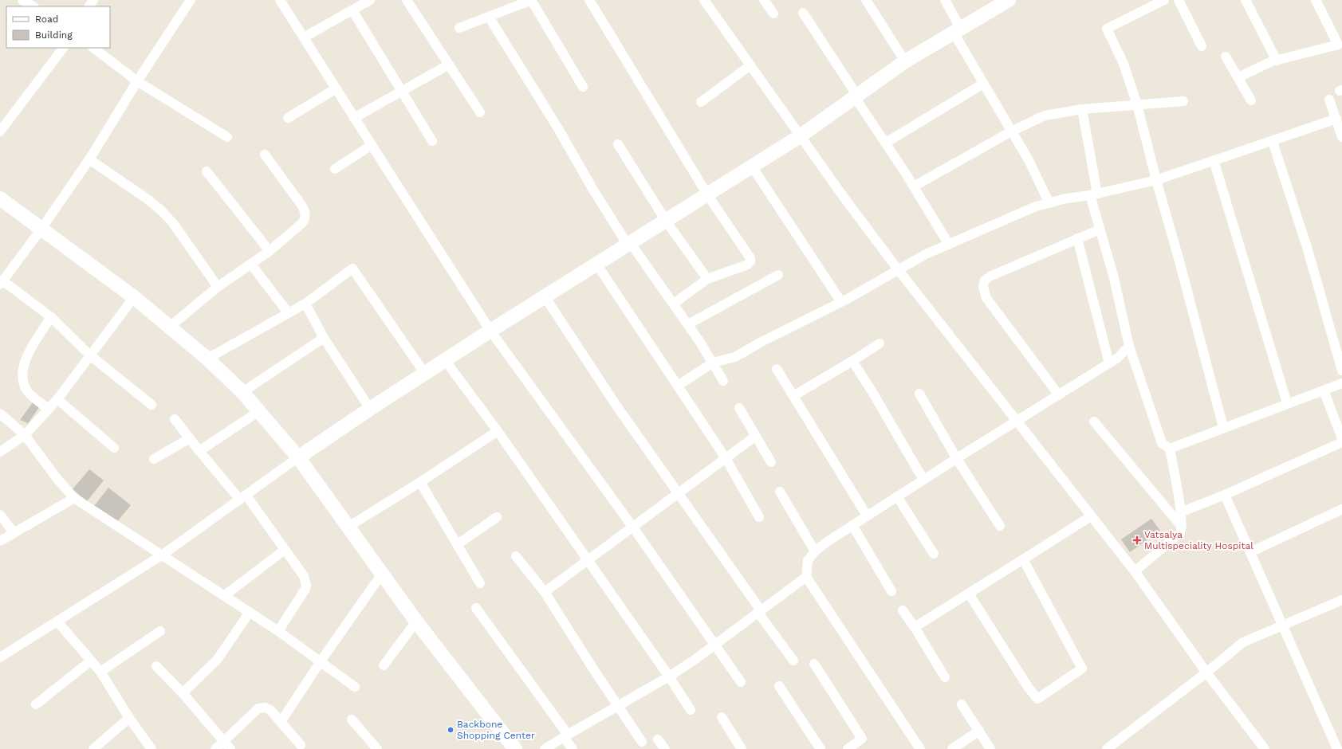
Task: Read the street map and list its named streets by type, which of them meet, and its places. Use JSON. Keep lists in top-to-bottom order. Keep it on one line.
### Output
{"places":{"health":["Vatsalya Multispeciality Hospital"],"other":["Backbone Shopping Center"]},"legend":["Road","Building"]}
